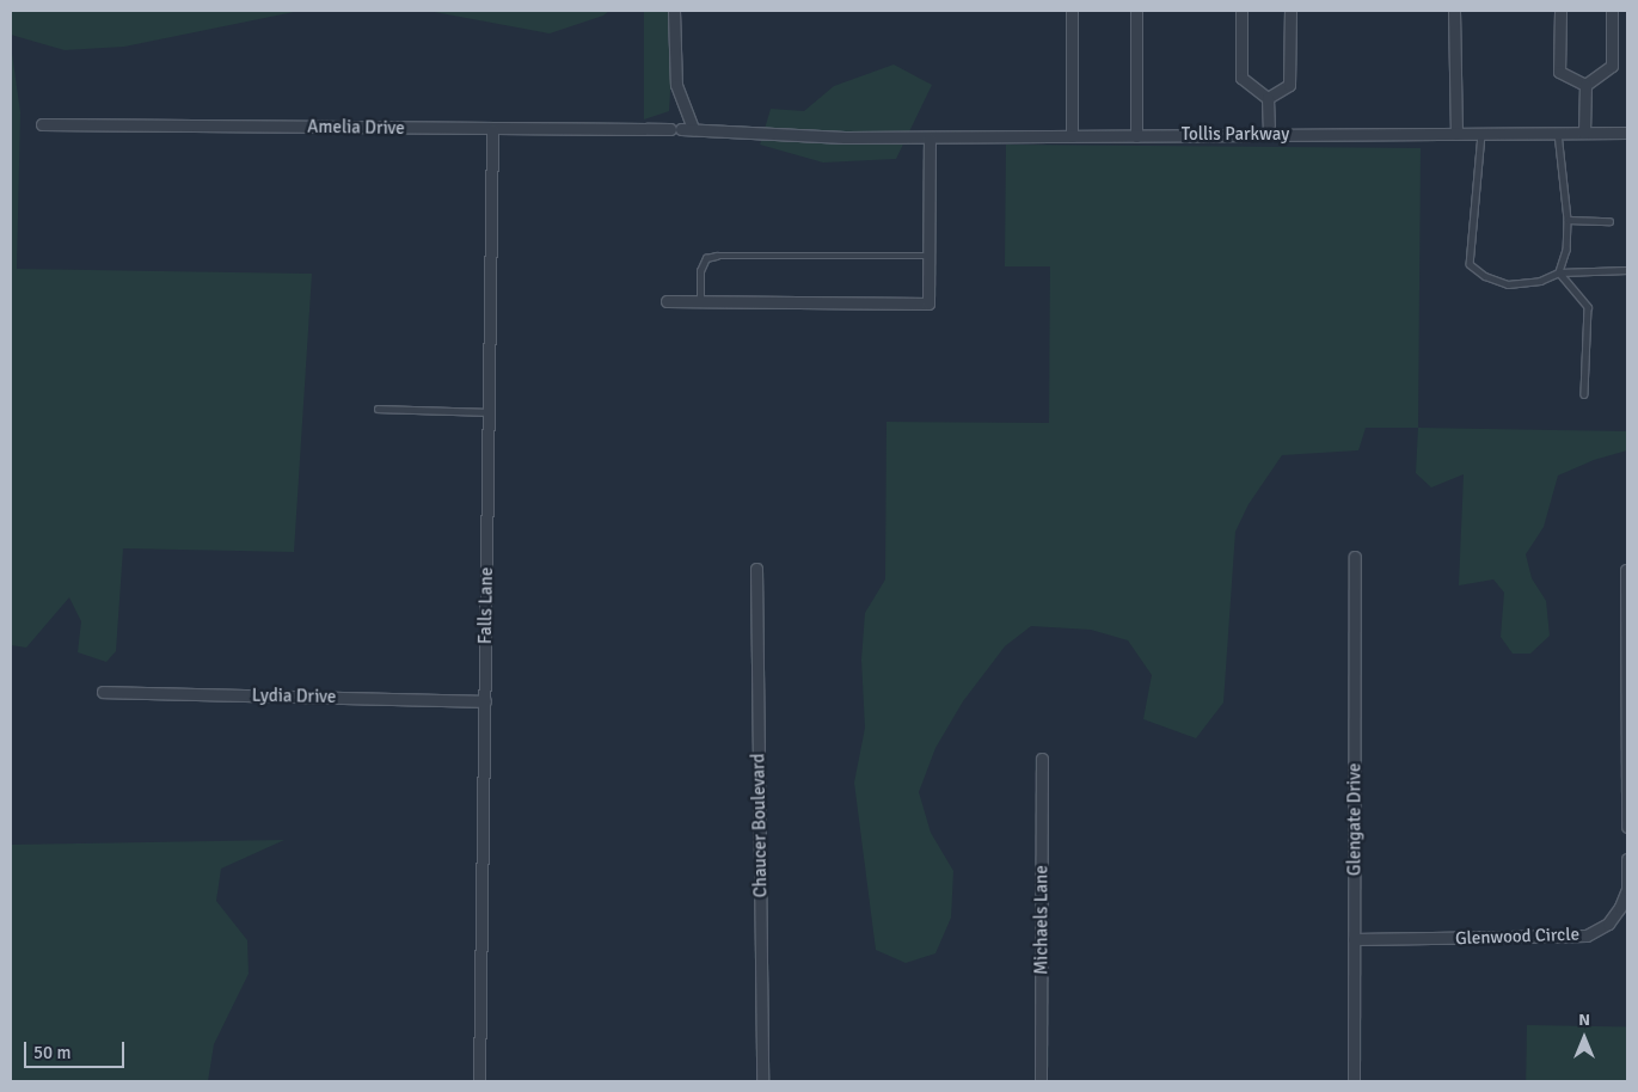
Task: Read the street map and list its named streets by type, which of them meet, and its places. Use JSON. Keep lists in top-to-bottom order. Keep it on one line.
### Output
{"streets":{"street":["Amelia Drive","Tollis Parkway","Falls Lane","Lydia Drive","Glengate Drive","Chaucer Boulevard","Michaels Lane","Glenwood Circle"]},"crossings":[["Amelia Drive","Tollis Parkway"],["Amelia Drive","Falls Lane"],["Falls Lane","Lydia Drive"],["Glengate Drive","Glenwood Circle"]],"scale_bar":"50 m","north":"top"}
